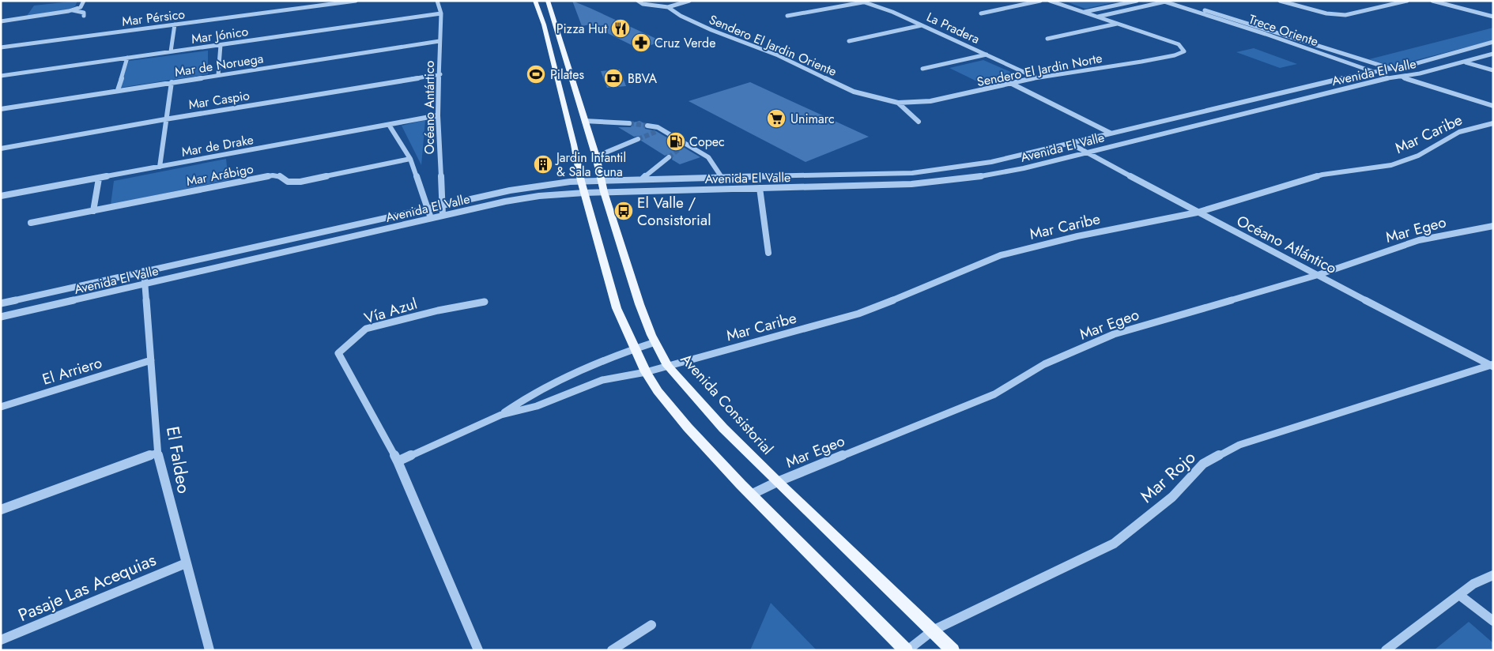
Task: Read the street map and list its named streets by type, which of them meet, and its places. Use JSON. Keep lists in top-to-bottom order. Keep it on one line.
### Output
{"streets":{"main road":["Avenida Consistorial"],"street":["Mar Pérsico","La Pradera","Trece Oriente","Mar Jónico","Sendero El Jardin Oriente","Mar de Noruega","Sendero El Jardin Norte","Avenida El Valle","Mar Caspio","Océano Antártico","Mar Caribe","Mar de Drake","Mar Arábigo","Mar Egeo","Océano Atlántico","Vía Azul","El Arriero","El Faldeo","Mar Rojo","Pasaje Las Acequias"]},"crossings":[["La Pradera","Sendero El Jardin Norte"],["Trece Oriente","Avenida El Valle"],["Mar Jónico","Océano Antártico"],["Sendero El Jardin Oriente","Sendero El Jardin Norte"],["Mar de Noruega","Océano Antártico"],["Avenida El Valle","Océano Antártico"],["Avenida El Valle","Océano Atlántico"],["Avenida El Valle","Avenida Consistorial"],["Avenida El Valle","El Faldeo"],["Mar Caspio","Océano Antártico"],["Océano Antártico","Mar de Drake"],["Océano Antártico","Mar Arábigo"],["Mar Caribe","Océano Atlántico"],["Mar Caribe","Avenida Consistorial"],["Mar Egeo","Océano Atlántico"],["Mar Egeo","Avenida Consistorial"],["Océano Atlántico","Mar Rojo"],["El Arriero","El Faldeo"],["Avenida Consistorial","Mar Rojo"],["El Faldeo","Pasaje Las Acequias"]],"places":{"restaurant":["Pizza Hut"],"pharmacy":["Cruz Verde"],"sports":["Pilates"],"bank":["BBVA"],"supermarket":["Unimarc"],"fuel station":["Copec"],"building":["Jardin Infantil & Sala Cuna"],"bus stop":["El Valle / Consistorial"]}}
